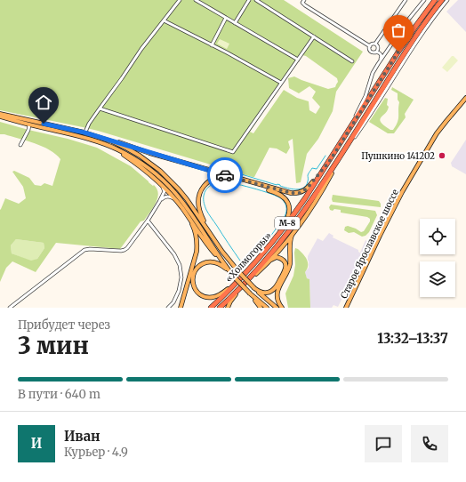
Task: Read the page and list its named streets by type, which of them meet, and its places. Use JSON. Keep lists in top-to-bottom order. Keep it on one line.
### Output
{"streets":{"highway":["М-8","«Холмогоры»"],"main road":["Старое Ярославское шоссе"]},"places":["Пушкино 141202"],"page":{"heading":["3 мин","Прибудет через","13:32–13:37"],"panel":["Иван","Курьер · 4.9"],"bar":"В пути · 640 m","round":"И"}}
